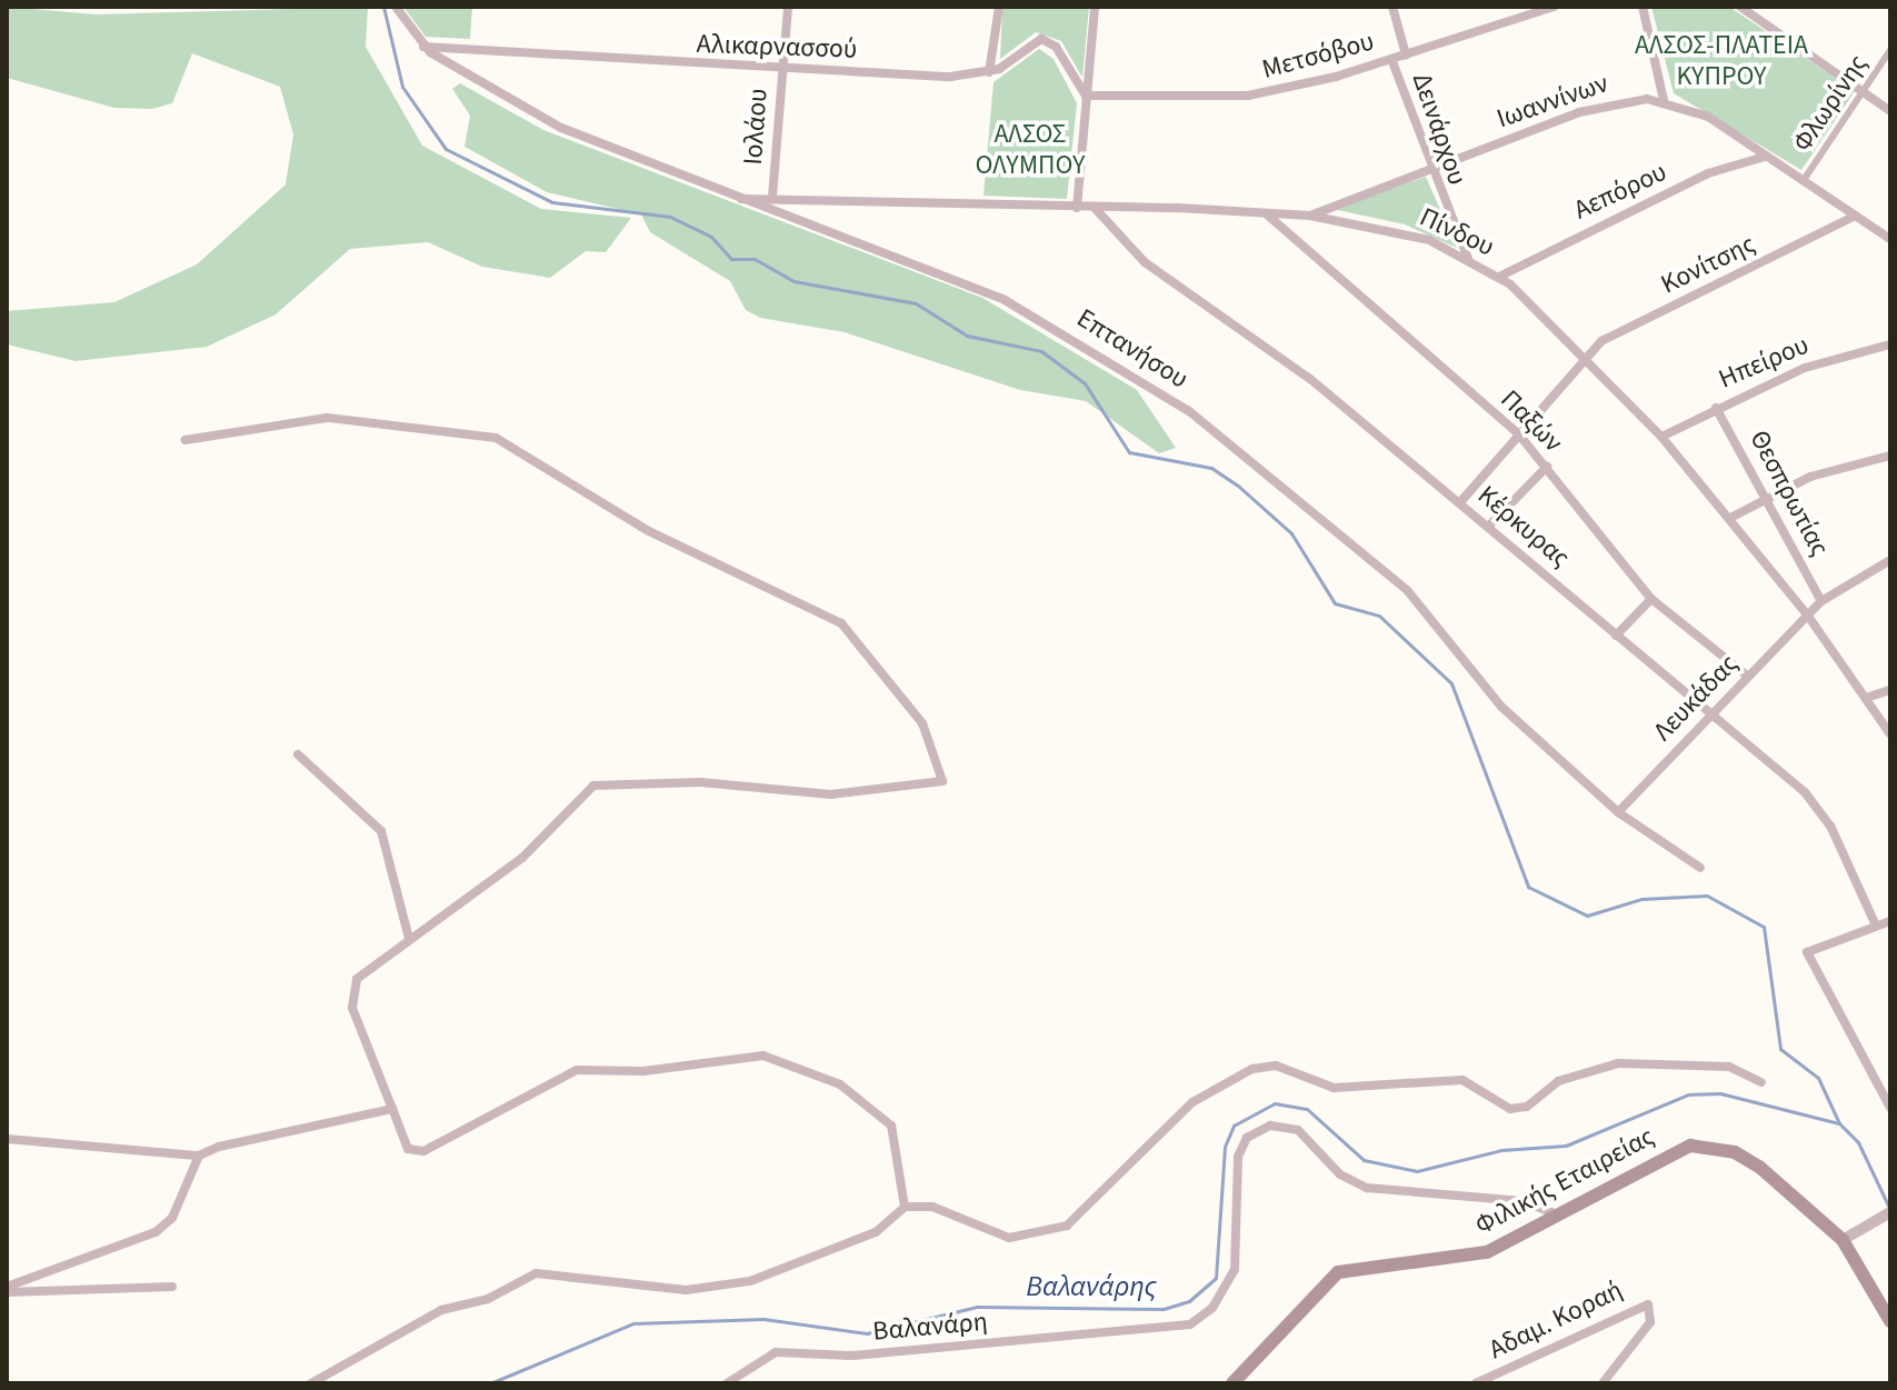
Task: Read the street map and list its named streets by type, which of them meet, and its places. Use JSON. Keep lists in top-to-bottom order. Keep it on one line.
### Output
{"streets":{"main road":["Φιλικής Εταιρείας"],"street":["Αλικαρνασσού","Μετσόβου","Ιωαννίνων","Φλωρίνης","Ιολάου","Δεινάρχου","Αεπόρου","Πίνδου","Κονίτσης","Επτανήσου","Ηπείρου","Παξών","Θεσπρωτίας","Κέρκυρας","Λευκάδας","Αδαμ. Κοραή","Βαλανάρη"]},"crossings":[["Αλικαρνασσού","Ιολάου"],["Αλικαρνασσού","Επτανήσου"],["Μετσόβου","Δεινάρχου"],["Ιωαννίνων","Φλωρίνης"],["Ιωαννίνων","Δεινάρχου"],["Ιωαννίνων","Αεπόρου"],["Ιωαννίνων","Πίνδου"],["Ιωαννίνων","Κονίτσης"],["Ιολάου","Πίνδου"],["Δεινάρχου","Πίνδου"],["Αεπόρου","Πίνδου"],["Πίνδου","Κονίτσης"],["Πίνδου","Επτανήσου"],["Πίνδου","Ηπείρου"],["Πίνδου","Παξών"],["Πίνδου","Κέρκυρας"],["Πίνδου","Λευκάδας"],["Κονίτσης","Παξών"],["Κονίτσης","Κέρκυρας"],["Επτανήσου","Λευκάδας"],["Ηπείρου","Θεσπρωτίας"],["Παξών","Λευκάδας"],["Θεσπρωτίας","Λευκάδας"],["Κέρκυρας","Λευκάδας"],["Φιλικής Εταιρείας","Βαλανάρη"]],"water":["Βαλανάρης"],"parks":["ΑΛΣΟΣ-ΠΛΑΤΕΙΑ ΚΥΠΡΟΥ","ΑΛΣΟΣ ΟΛΥΜΠΟΥ"]}
